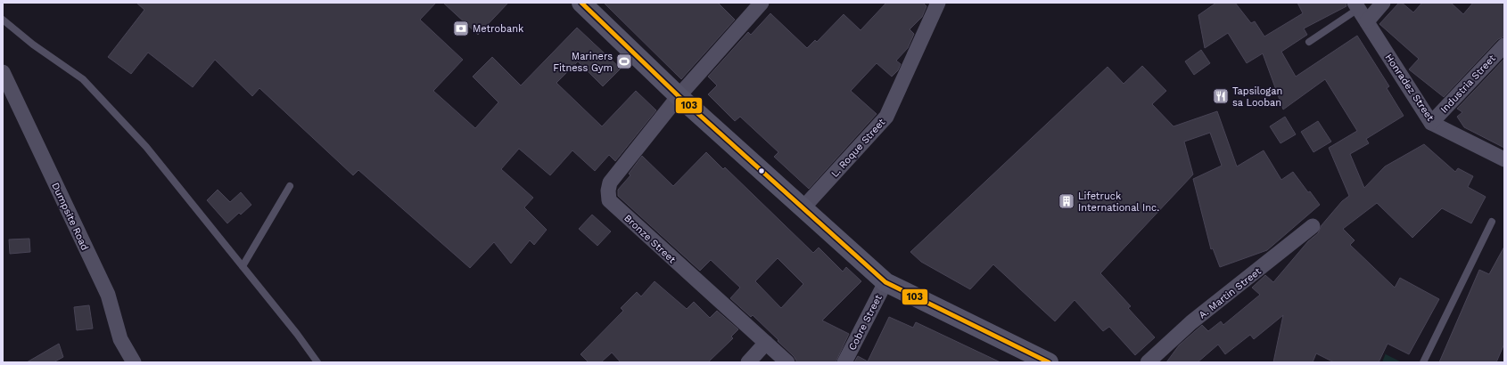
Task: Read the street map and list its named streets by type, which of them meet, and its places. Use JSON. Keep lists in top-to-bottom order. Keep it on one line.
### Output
{"streets":{"street":["Industria Street","Honradez Street","L. Roque Street","Dumpsite Road","Bronze Street","A. Martin Street","Cobre Street"]},"crossings":[["Industria Street","Honradez Street"]],"places":{"bank":["Metrobank"],"sports":["Mariners Fitness Gym"],"restaurant":["Tapsilogan sa Looban"],"building":["Lifetruck International Inc."]},"lines":["transit line 103"]}
